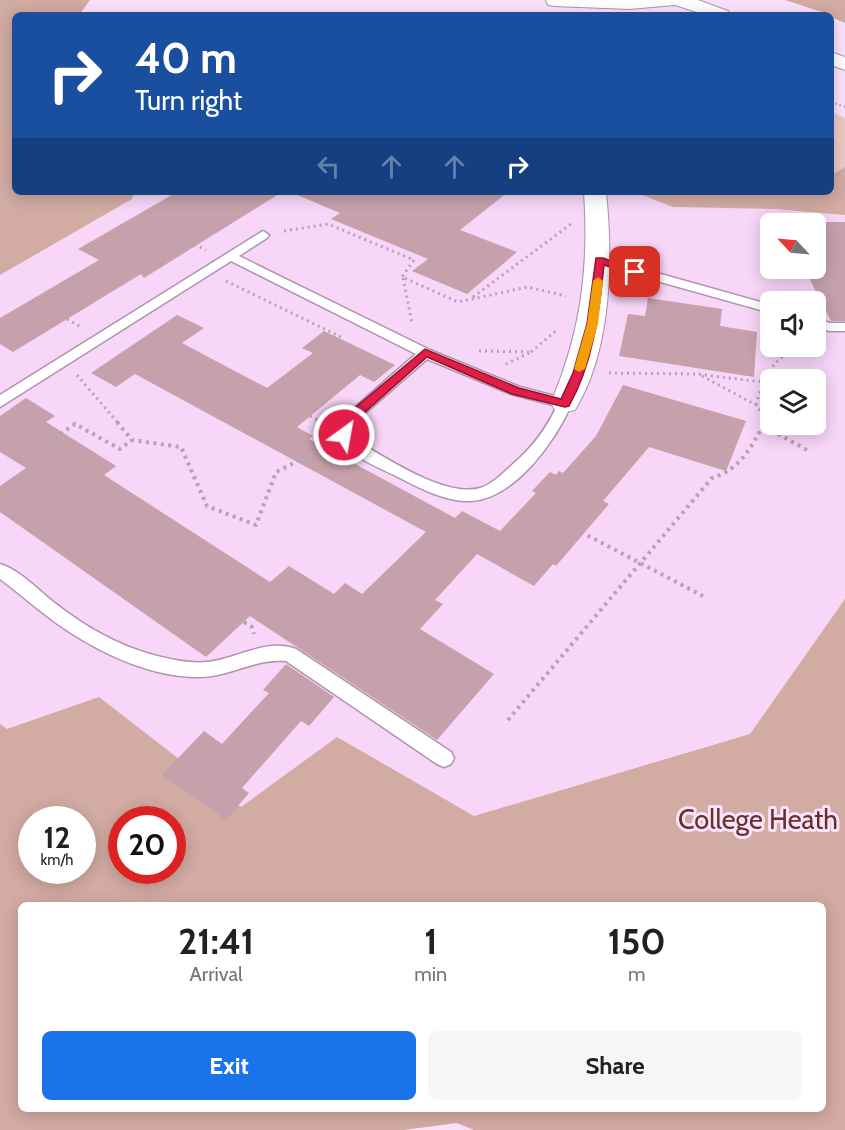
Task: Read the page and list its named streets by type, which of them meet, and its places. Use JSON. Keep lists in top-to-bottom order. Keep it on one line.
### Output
{"parks":["College Heath"],"north":"top left","page":{"turn":["40 m","Turn right"],"speed":"12 km/h","limit":"20","eta":["21:41","Arrival","1","min","150","m"],"buttons":["Exit","Share"]}}
